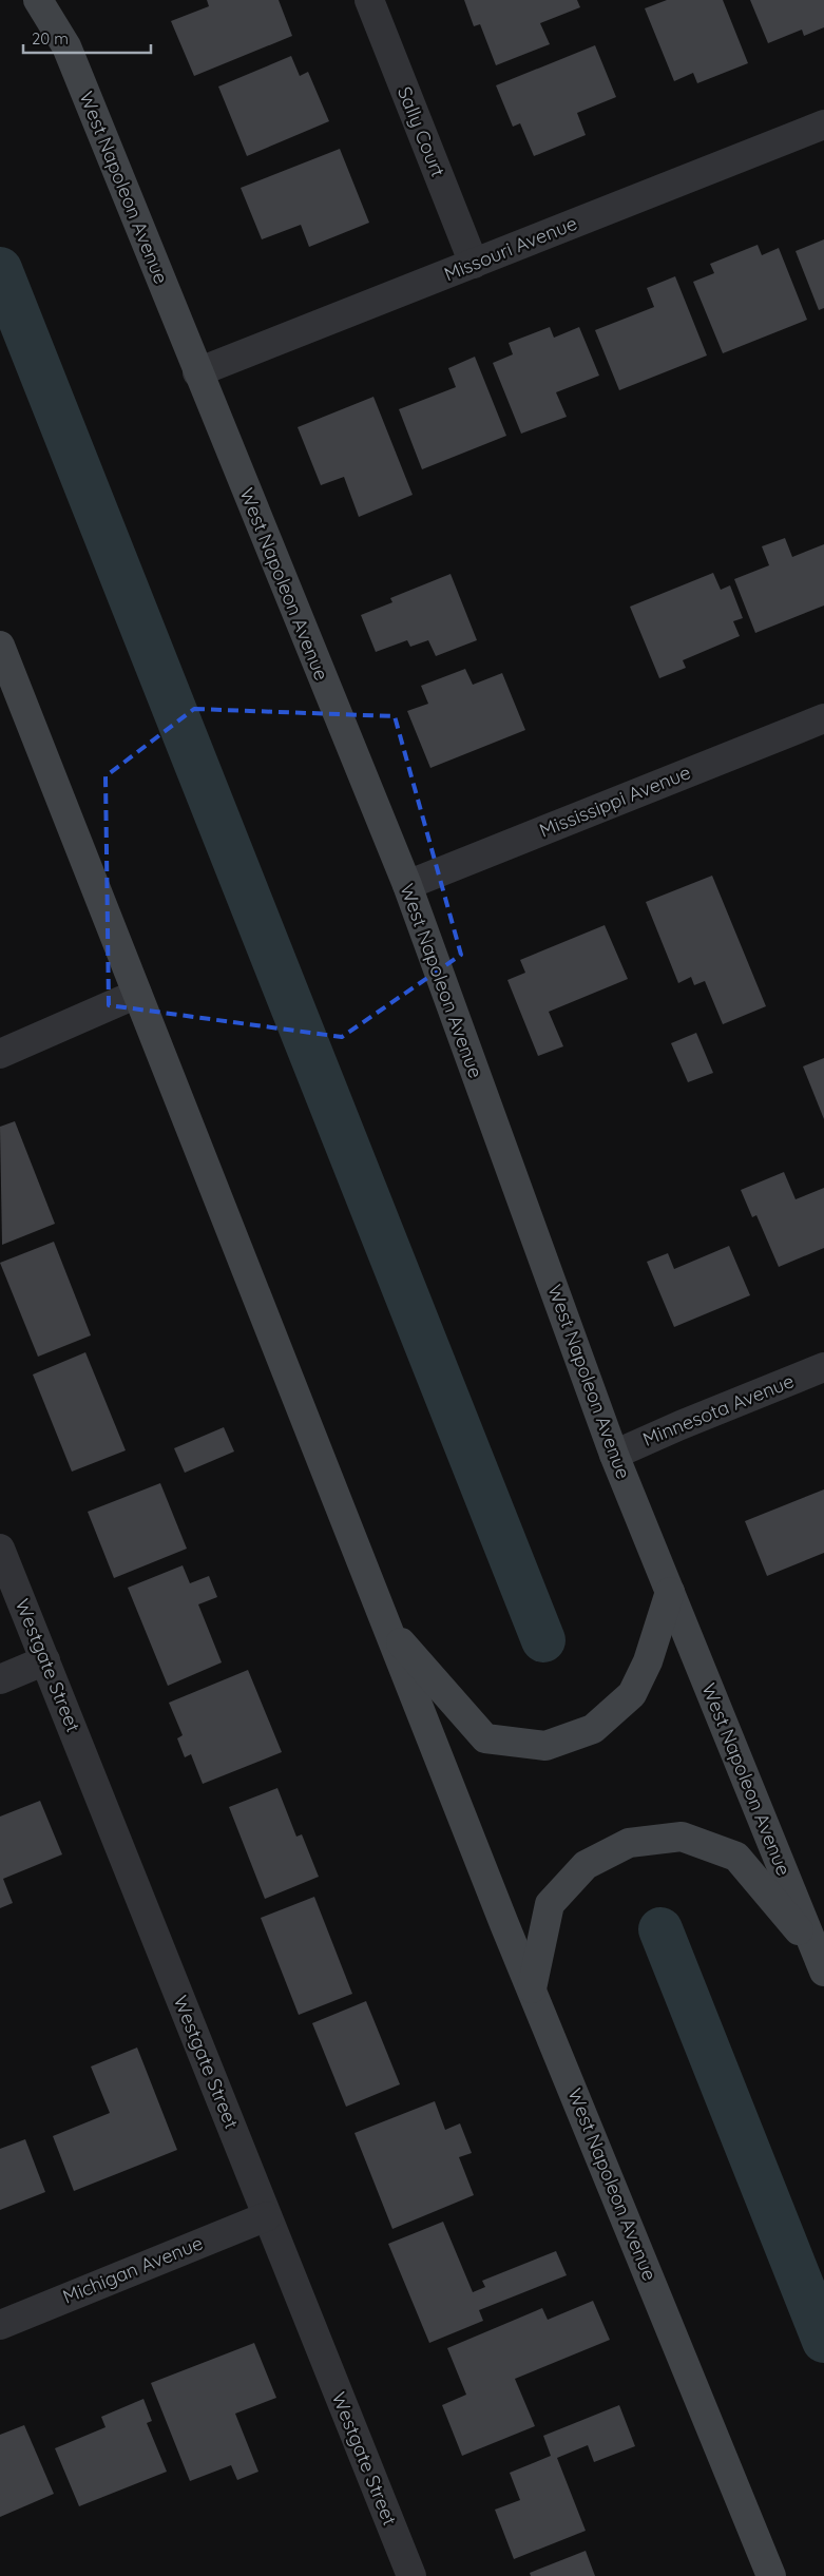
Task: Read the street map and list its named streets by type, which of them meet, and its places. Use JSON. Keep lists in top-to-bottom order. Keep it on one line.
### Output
{"streets":{"main road":["West Napoleon Avenue"],"street":["Sally Court","Missouri Avenue","Mississippi Avenue","Minnesota Avenue","Westgate Street","Michigan Avenue"]},"crossings":[["Sally Court","Missouri Avenue"],["West Napoleon Avenue","Missouri Avenue"],["West Napoleon Avenue","Mississippi Avenue"],["West Napoleon Avenue","Minnesota Avenue"],["Westgate Street","Michigan Avenue"]],"scale_bar":"20 m"}
